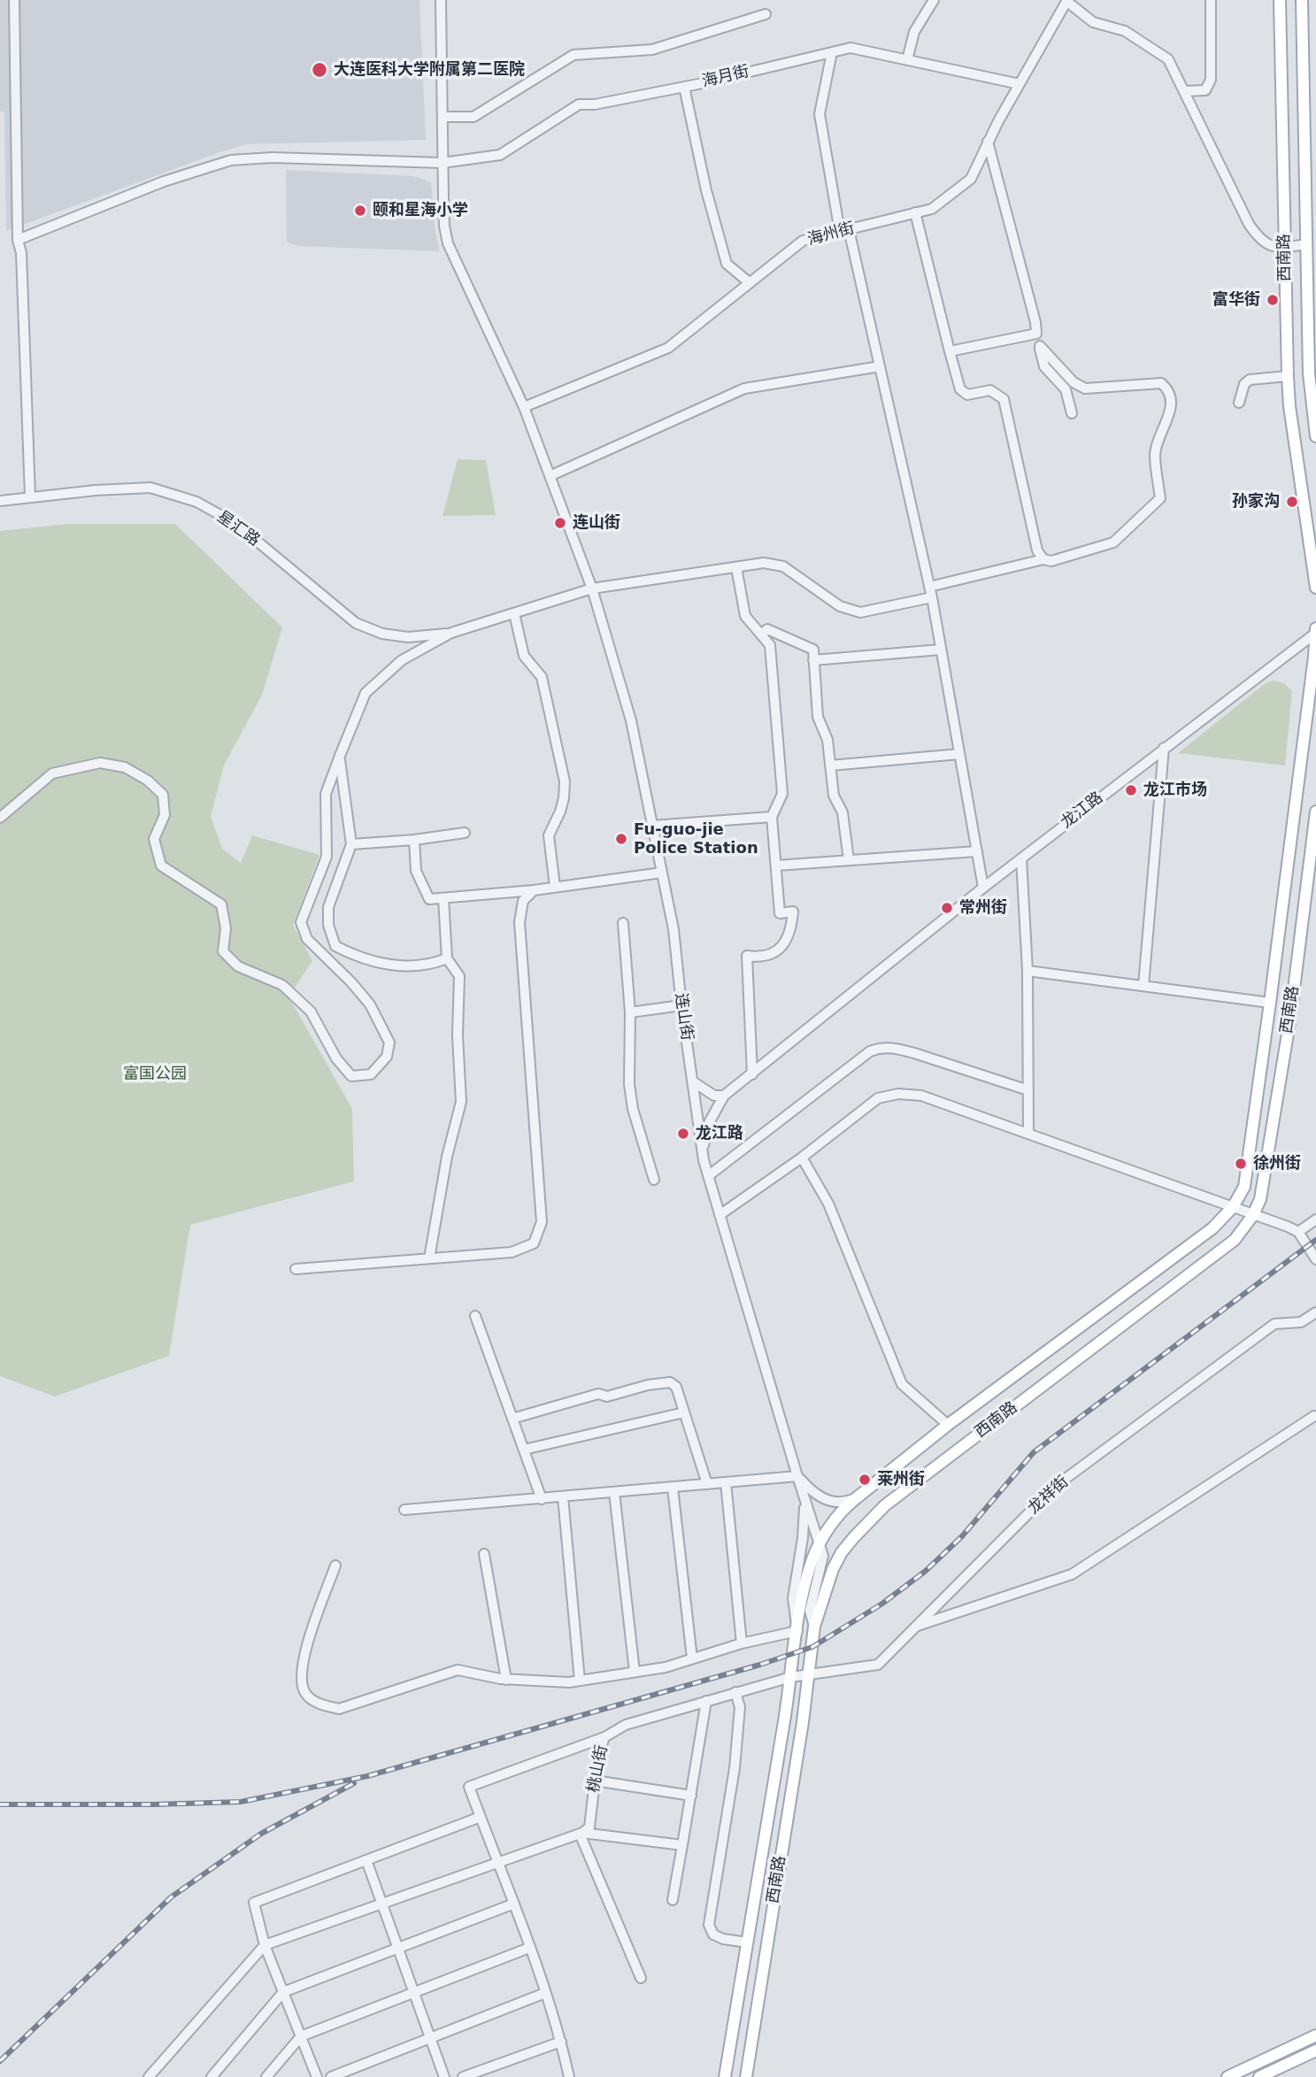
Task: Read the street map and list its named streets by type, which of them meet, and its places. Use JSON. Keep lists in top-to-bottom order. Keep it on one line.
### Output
{"streets":{"main road":["西南路"],"street":["海月街","海州街","星汇路","龙江路","连山街","龙祥街","桃山街"]},"crossings":[["海月街","海州街"],["海月街","连山街"],["海州街","连山街"],["西南路","连山街"],["西南路","龙祥街"],["西南路","桃山街"],["龙江路","连山街"],["龙祥街","桃山街"]],"parks":["富国公园"],"places":["大连医科大学附属第二医院","颐和星海小学","富华街","孙家沟","连山街","龙江市场","Fu-guo-jie Police Station","常州街","龙江路","徐州街","莱州街"]}
